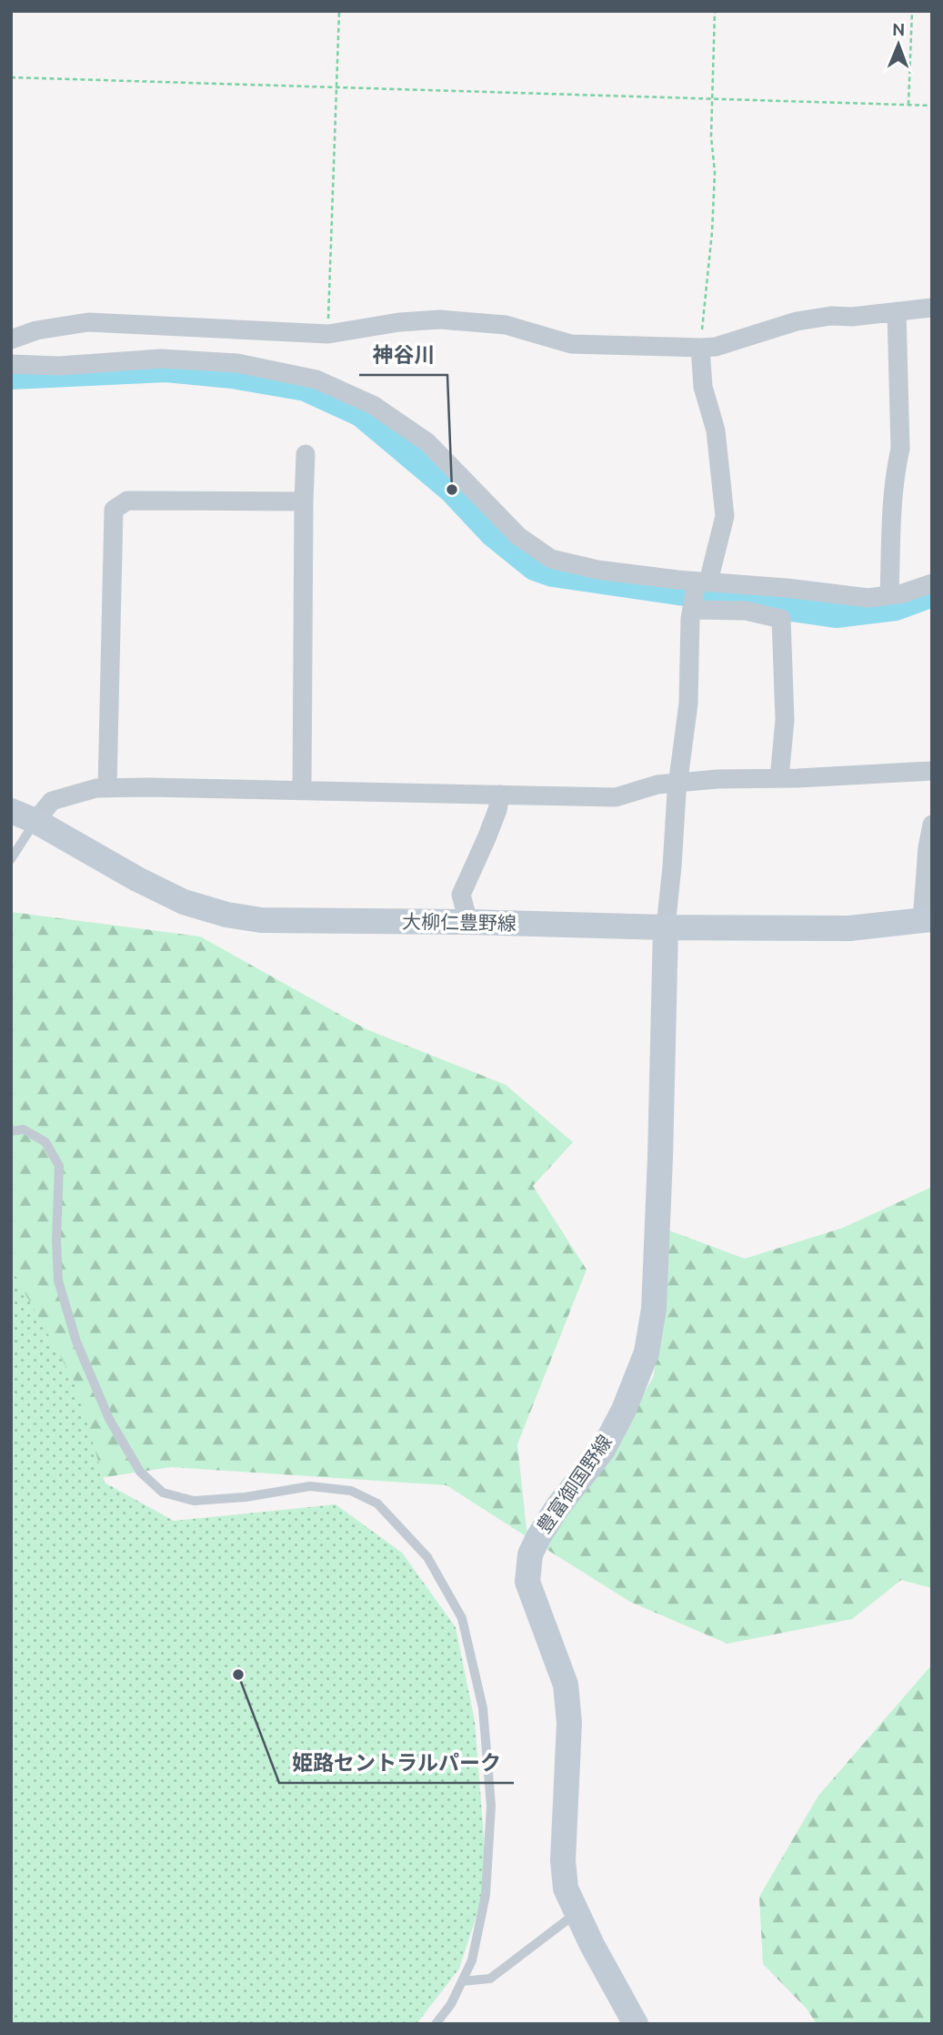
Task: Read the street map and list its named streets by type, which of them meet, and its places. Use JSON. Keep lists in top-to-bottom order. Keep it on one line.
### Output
{"streets":{"main road":["大柳仁豊野線","豊富御国野線"]},"crossings":[["大柳仁豊野線","豊富御国野線"]],"places":["神谷川","姫路セントラルパーク"],"north":"top"}
